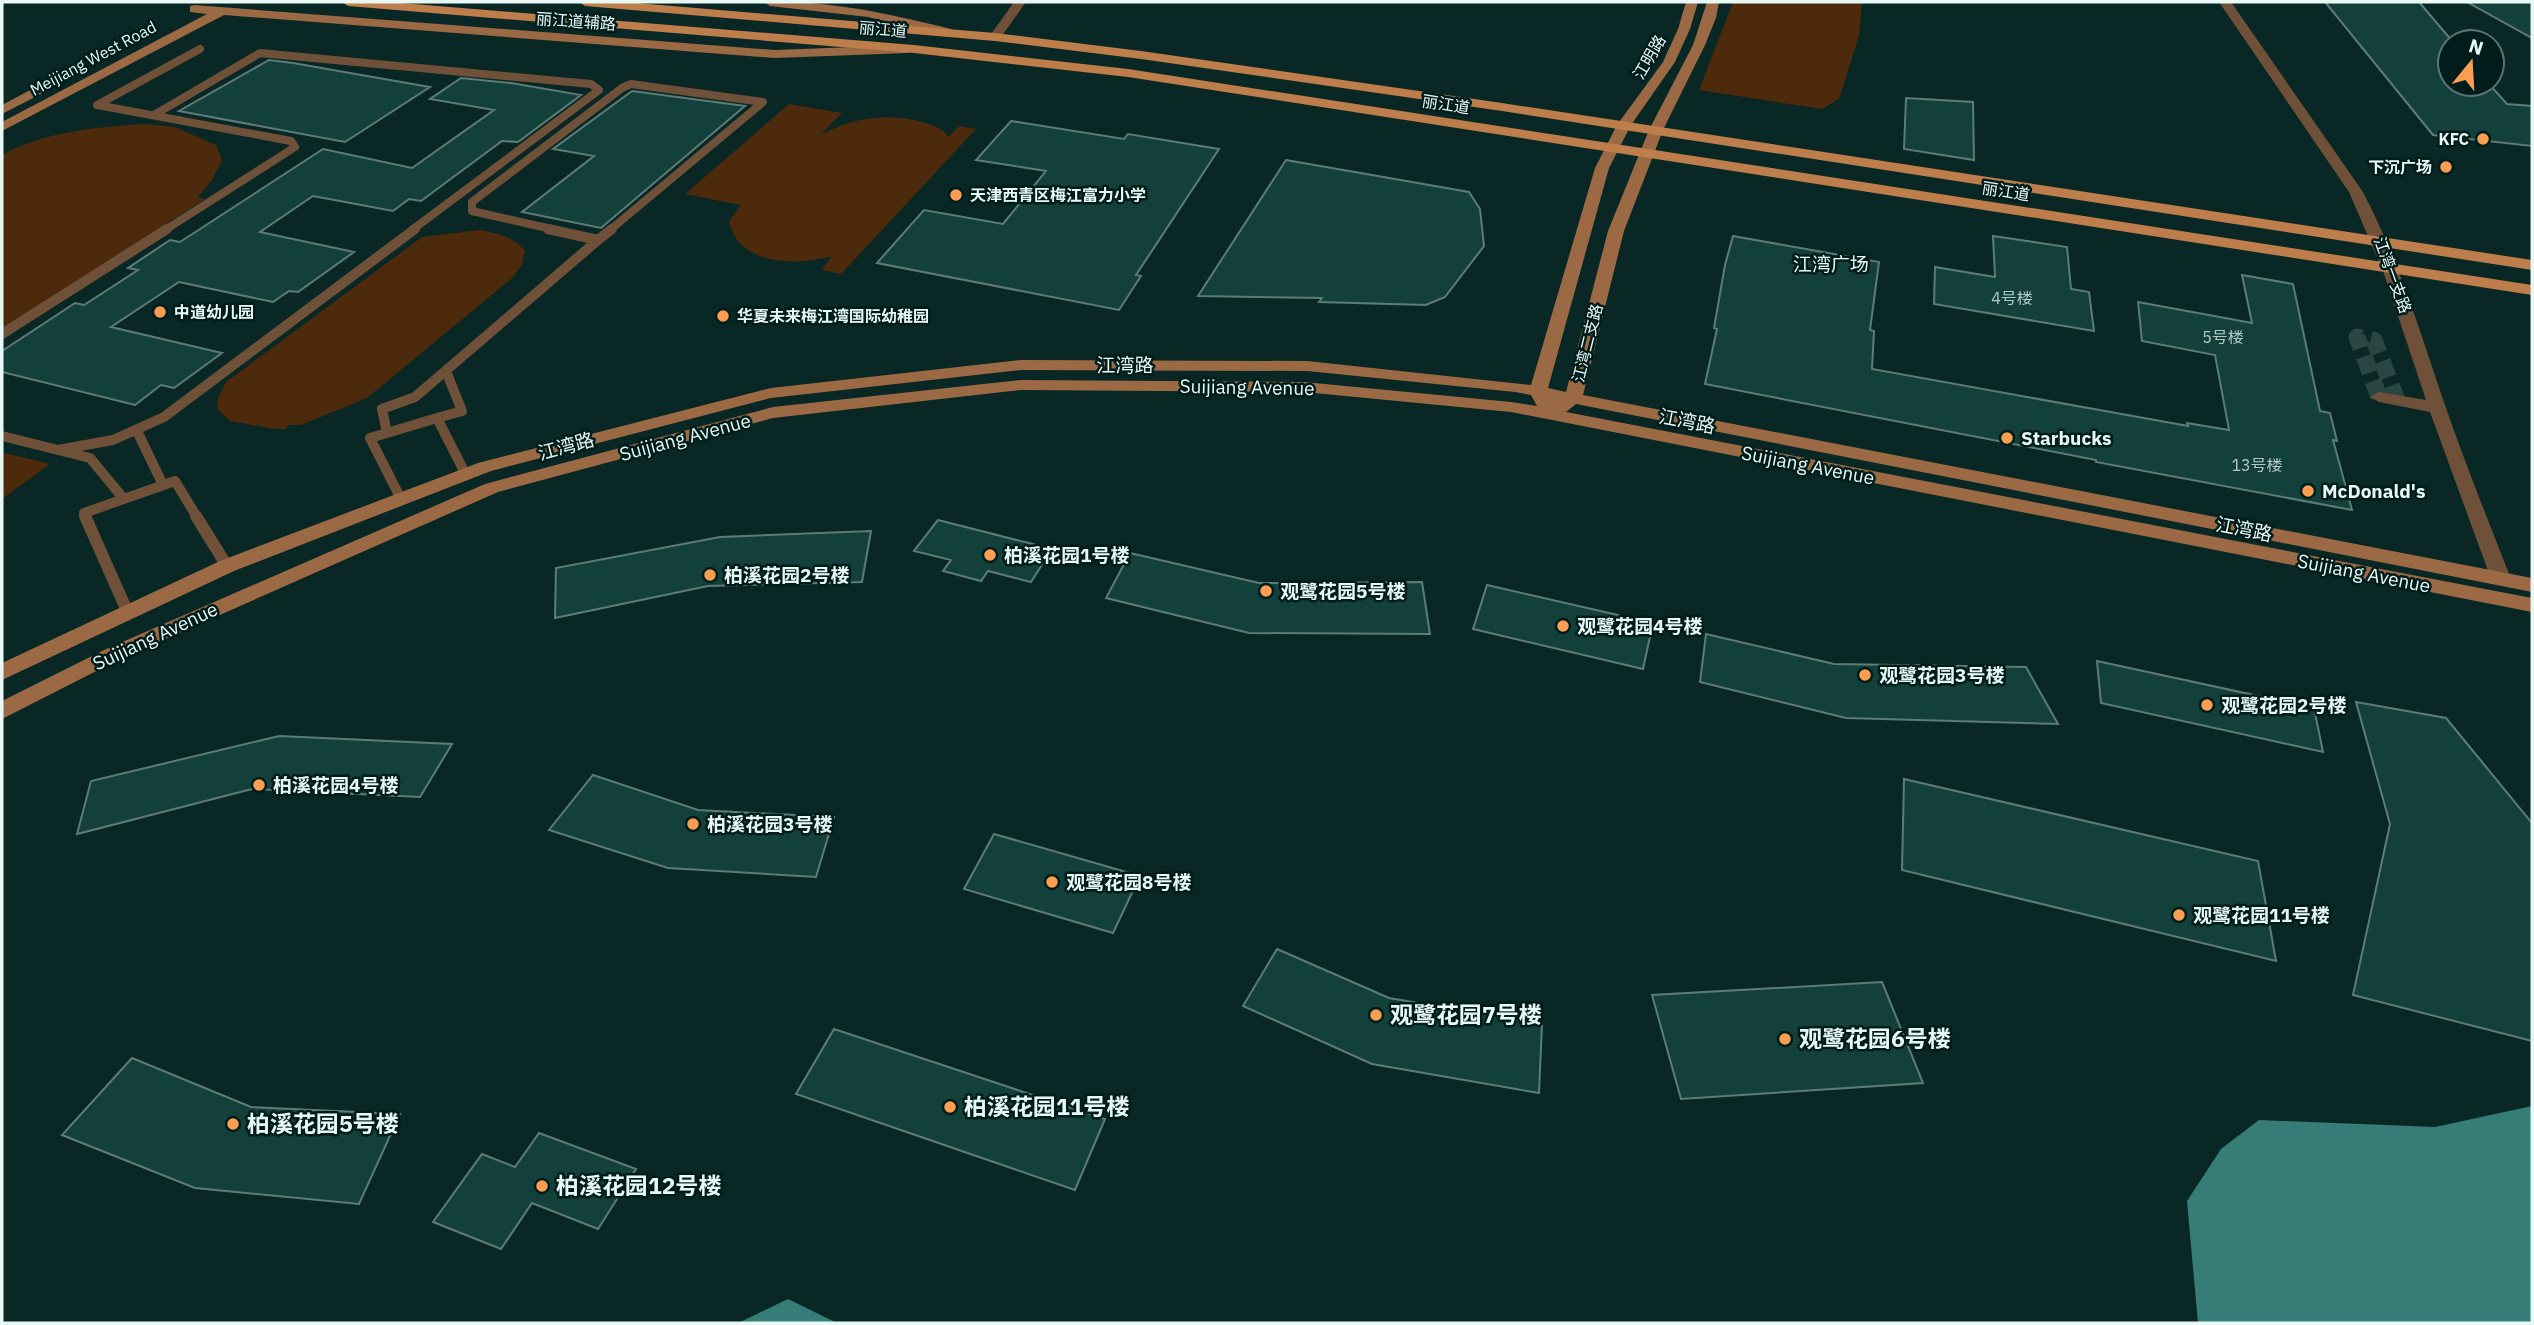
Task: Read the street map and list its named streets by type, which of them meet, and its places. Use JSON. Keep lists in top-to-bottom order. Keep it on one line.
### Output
{"streets":{"main road":["丽江道辅路","丽江道","江明路","Meijiang West Road","江湾二支路","江湾路","Suijiang Avenue"],"street":["江湾一支路"]},"crossings":[["丽江道辅路","丽江道"],["丽江道辅路","Meijiang West Road"],["丽江道","江明路"],["丽江道","江湾一支路"],["丽江道","江湾二支路"],["江明路","江湾二支路"],["江湾一支路","江湾路"],["江湾二支路","江湾路"],["江湾二支路","Suijiang Avenue"]],"districts":["江湾广场"],"places":["KFC","下沉广场","天津西青区梅江富力小学","中道幼儿园","华夏未来梅江湾国际幼稚园","Starbucks","McDonald's","柏溪花园1号楼","柏溪花园2号楼","观鹭花园5号楼","观鹭花园4号楼","观鹭花园3号楼","观鹭花园2号楼","柏溪花园4号楼","柏溪花园3号楼","观鹭花园8号楼","观鹭花园11号楼","观鹭花园7号楼","观鹭花园6号楼","柏溪花园11号楼","柏溪花园5号楼","柏溪花园12号楼"],"house_numbers":["4号楼","5号楼","13号楼"],"north":"top"}
